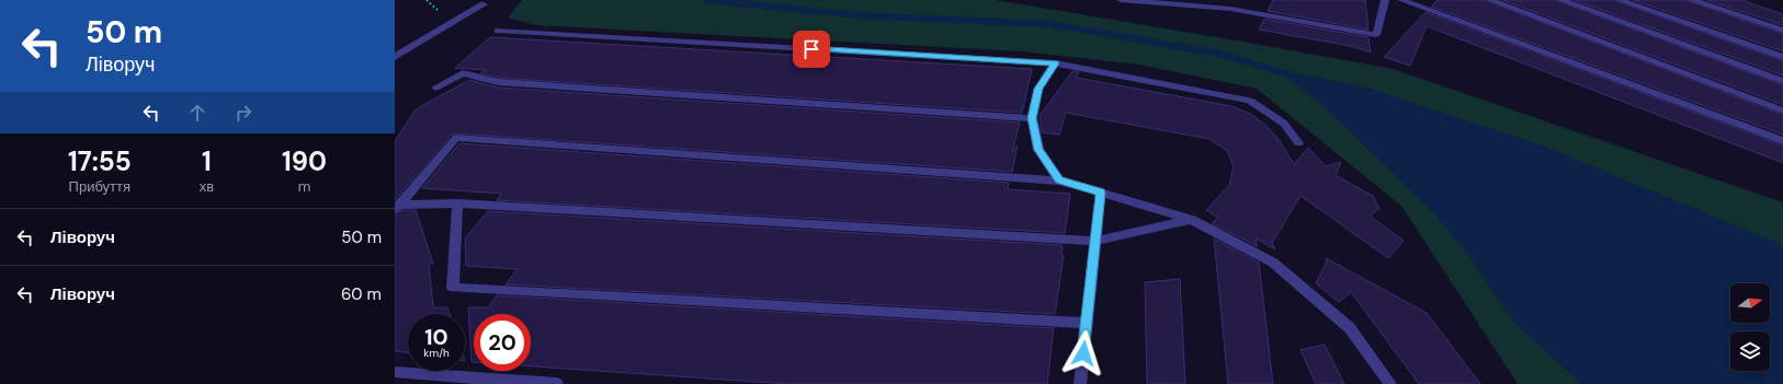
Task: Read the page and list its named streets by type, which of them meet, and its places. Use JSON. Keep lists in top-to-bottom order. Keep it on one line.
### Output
{"north":"right","page":{"turn":["50 m","Ліворуч"],"eta":["17:55","Прибуття","1","хв","190","m"],"list":[{"name":"Ліворуч","value":"50 m"},{"name":"Ліворуч","value":"60 m"}],"speed":"10 km/h","limit":"20"}}
